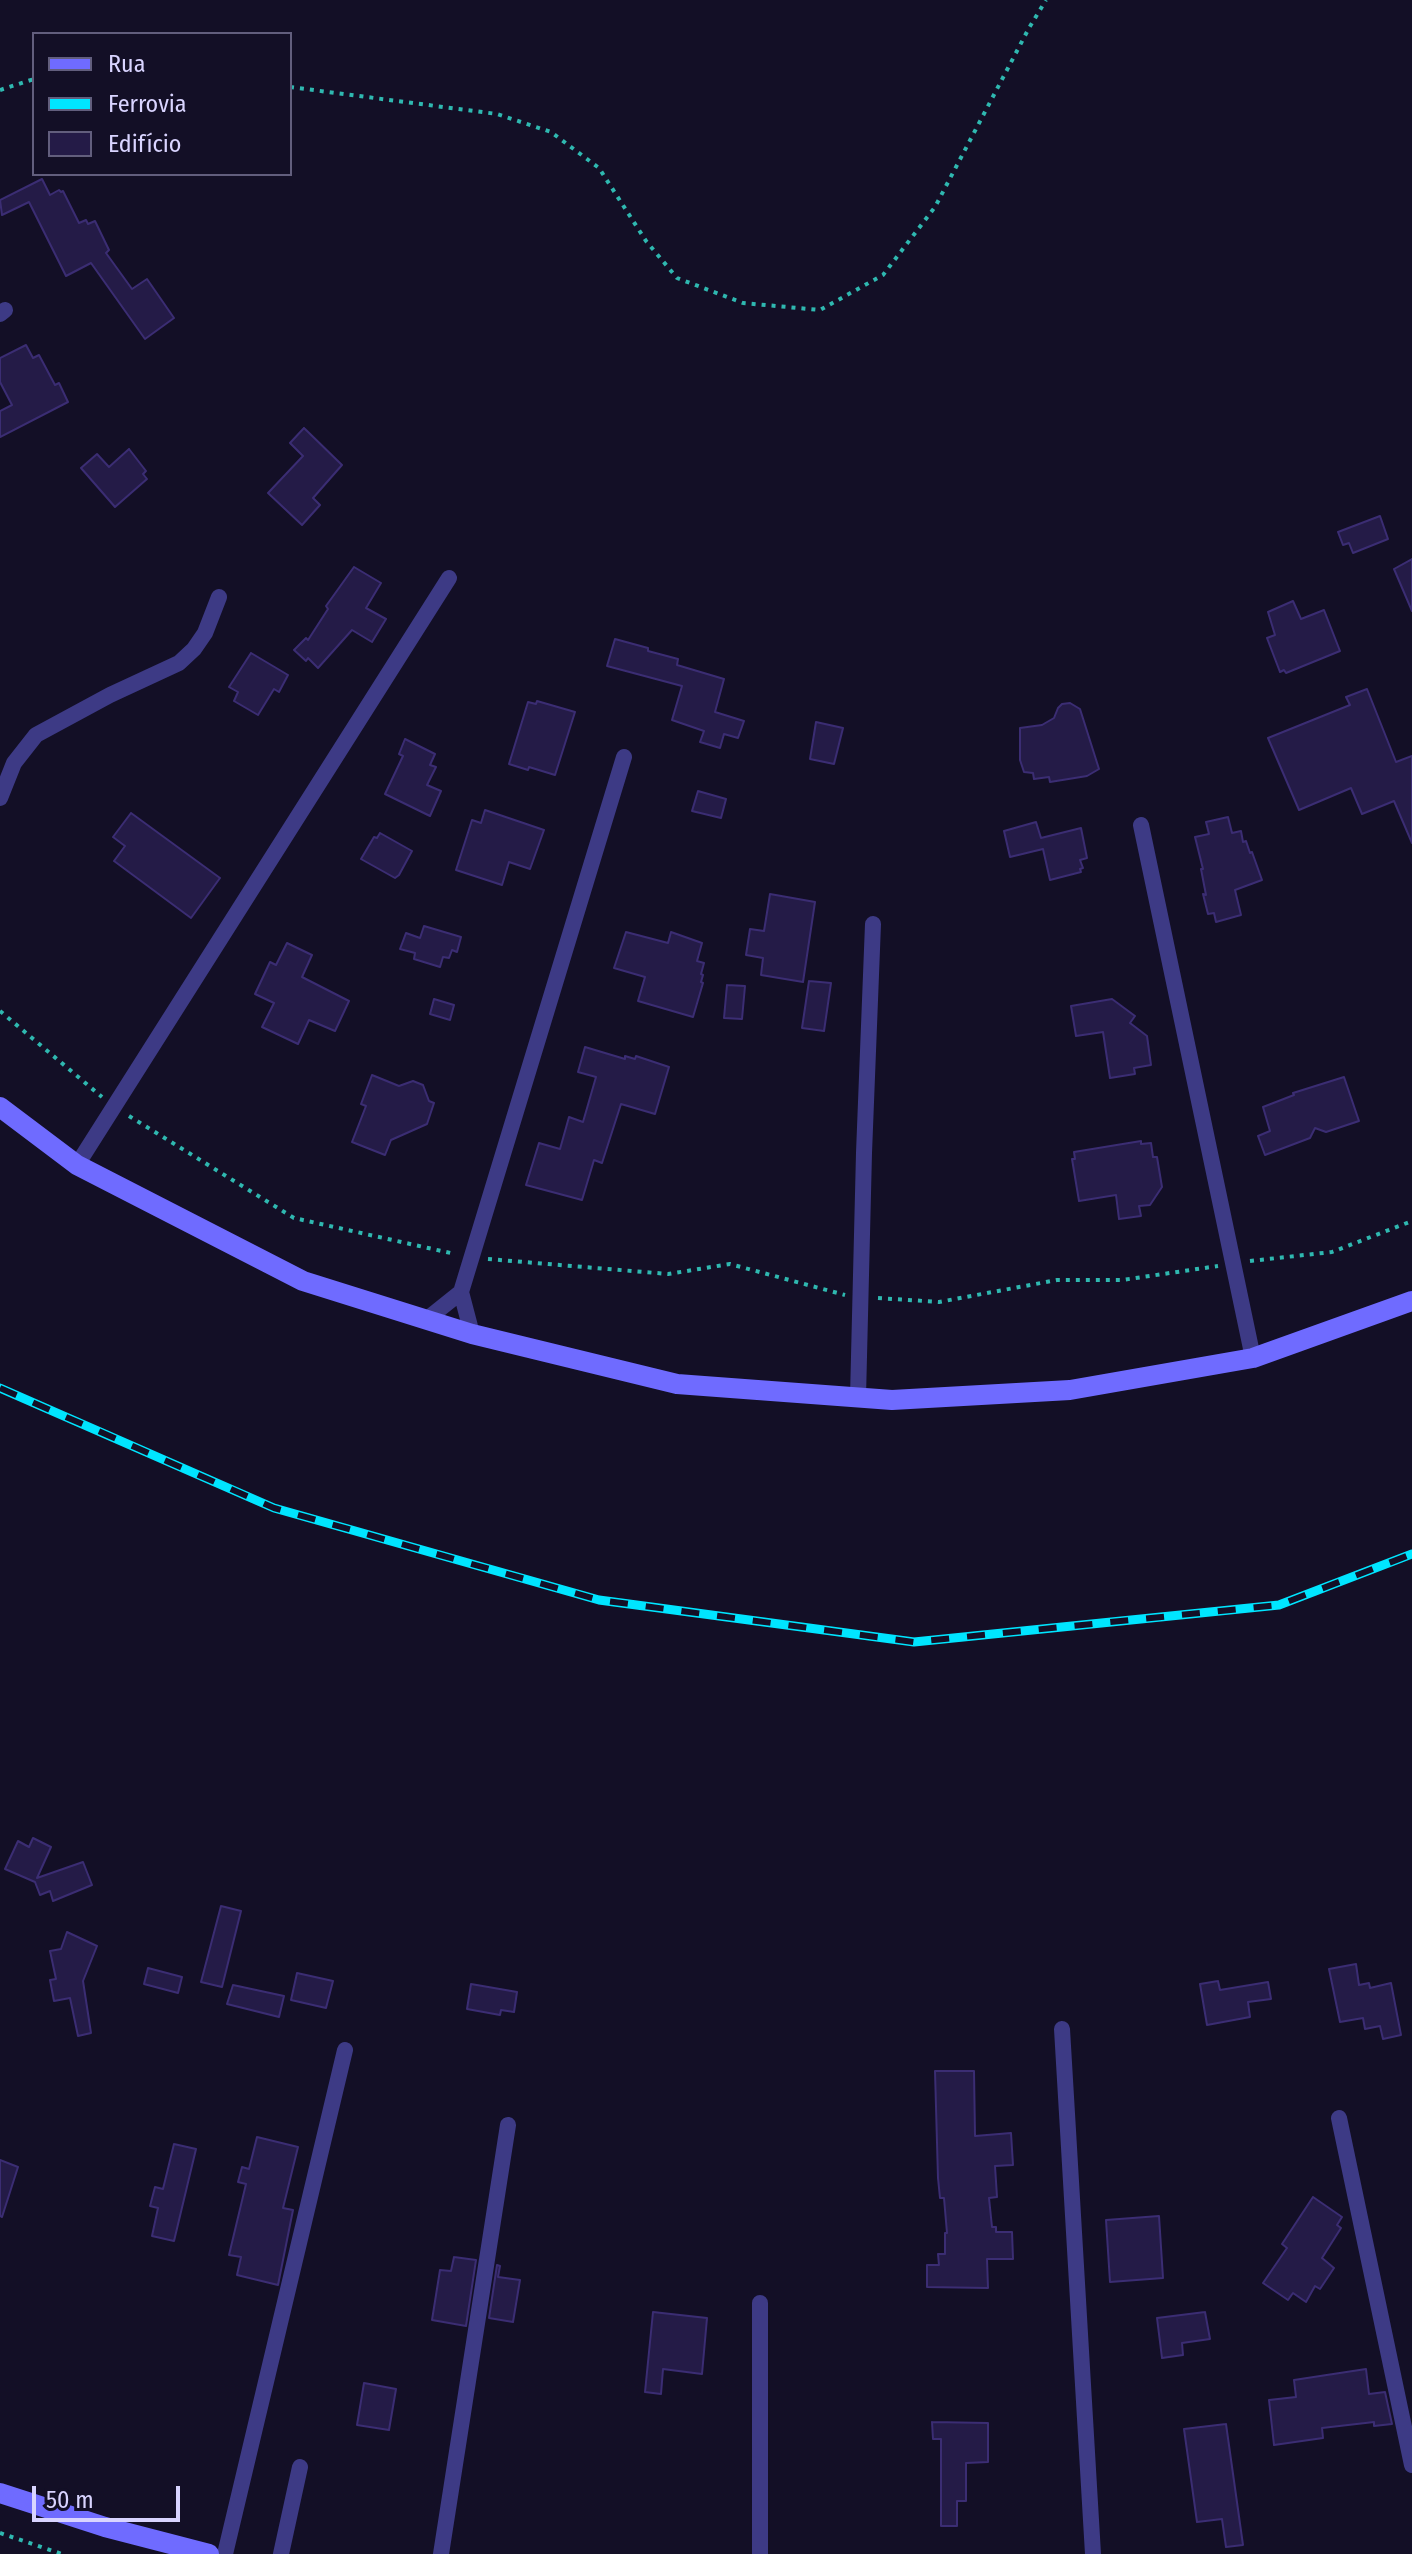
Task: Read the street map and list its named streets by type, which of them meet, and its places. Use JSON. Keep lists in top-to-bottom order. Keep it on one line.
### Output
{"legend":["Rua","Ferrovia","Edifício"],"scale_bar":"50 m"}
